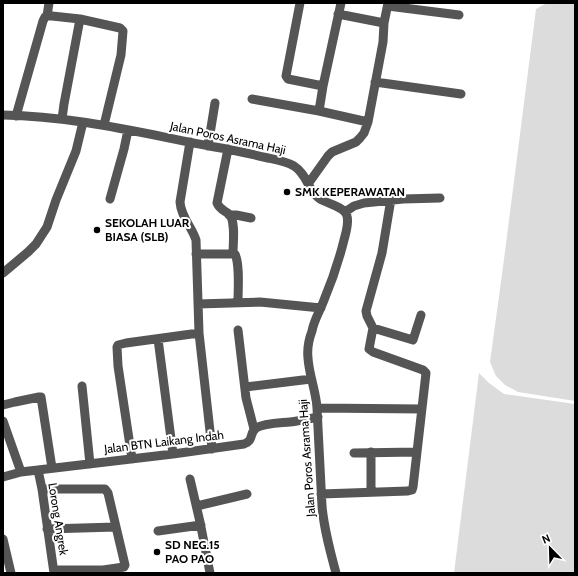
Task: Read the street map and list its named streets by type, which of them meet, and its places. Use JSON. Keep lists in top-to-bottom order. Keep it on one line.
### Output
{"streets":{"street":["Jalan Poros Asrama Haji","Jalan BTN Laikang Indah","Lorong Angrek"]},"crossings":[["Jalan BTN Laikang Indah","Lorong Angrek"]],"places":["SMK KEPERAWATAN","SEKOLAH LUAR BIASA (SLB)","SD NEG.15 PAO PAO"],"north":"top left"}
